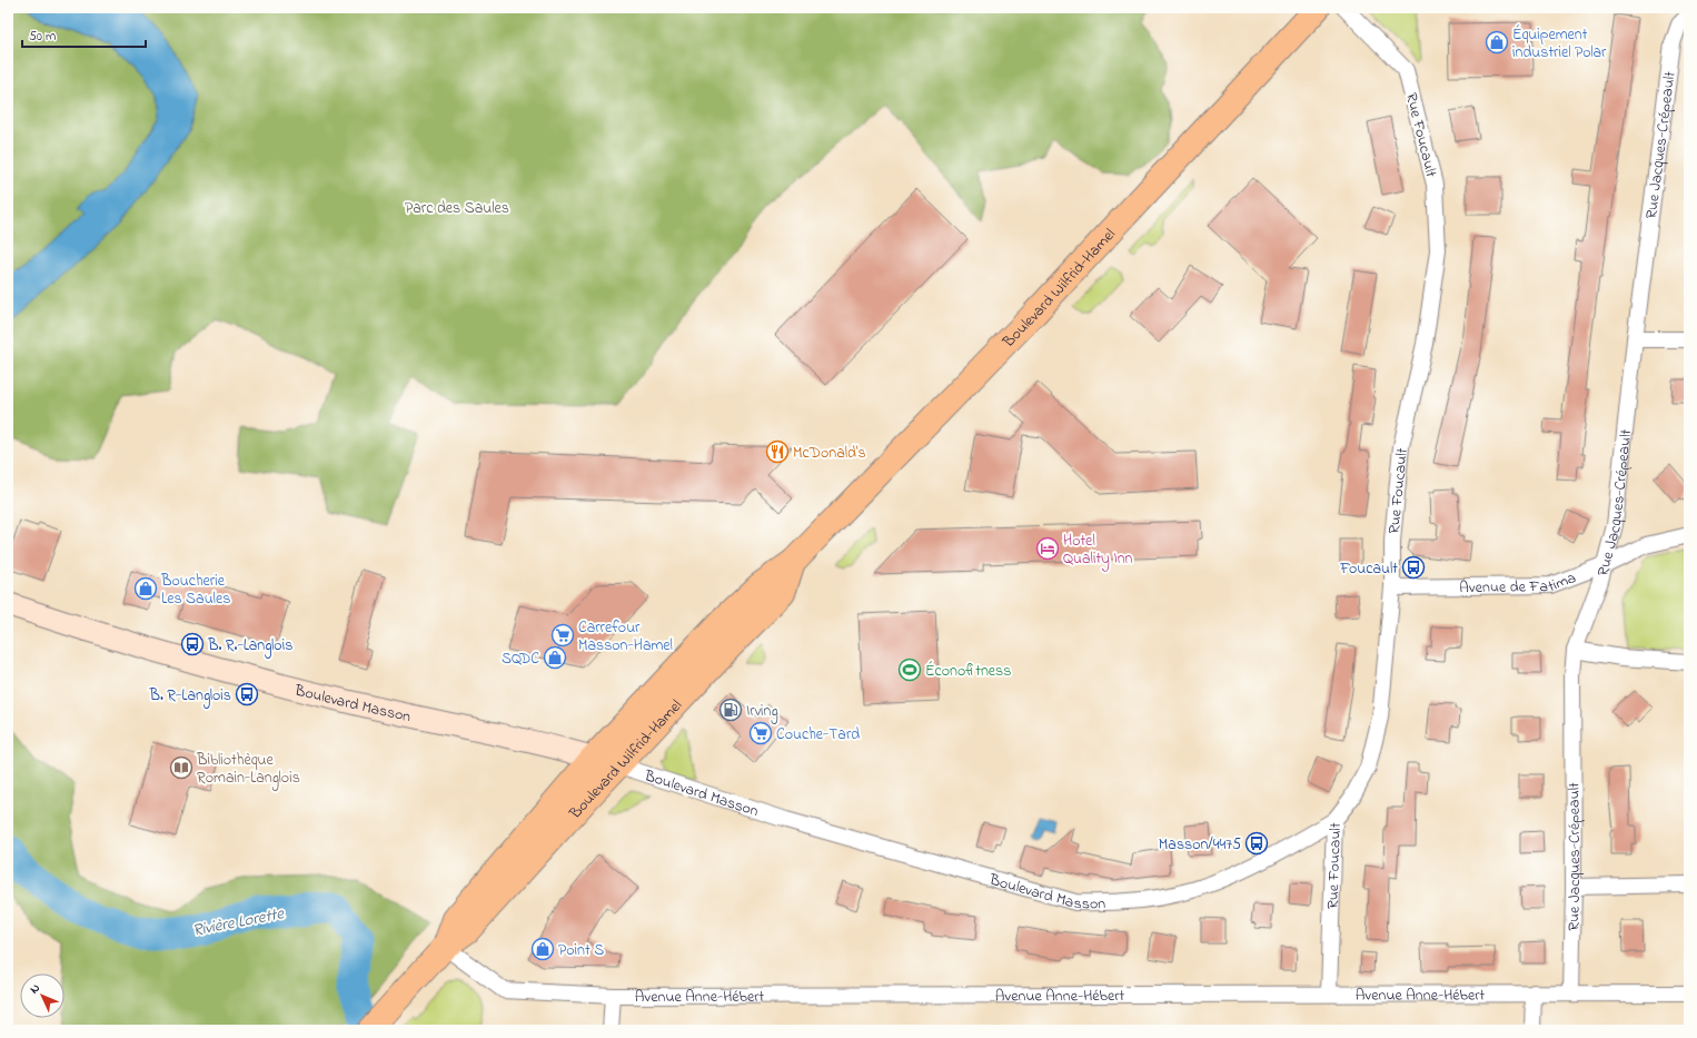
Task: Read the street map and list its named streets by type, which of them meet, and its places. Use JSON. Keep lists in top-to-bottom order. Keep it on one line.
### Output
{"streets":{"main road":["Boulevard Wilfrid-Hamel","Boulevard Masson"],"street":["Rue Foucault","Rue Jacques-Crépeault","Avenue de Fatima","Avenue Anne-Hébert"]},"crossings":[["Rue Foucault","Avenue de Fatima"],["Rue Foucault","Boulevard Masson"],["Rue Foucault","Avenue Anne-Hébert"],["Rue Jacques-Crépeault","Avenue de Fatima"],["Rue Jacques-Crépeault","Avenue Anne-Hébert"],["Boulevard Wilfrid-Hamel","Boulevard Masson"],["Boulevard Wilfrid-Hamel","Avenue Anne-Hébert"]],"water":["Rivière Lorette"],"parks":["Parc des Saules"],"places":{"shop":["Équipement industriel Polar","Boucherie Les Saules","SQDC","Point S"],"restaurant":["McDonald's"],"hotel":["Hotel Quality Inn"],"bus stop":["Foucault","B. R.-Langlois","B. R-Langlois","Masson/4475"],"supermarket":["Carrefour Masson-Hamel","Couche-Tard"],"sports":["Éconofitness"],"fuel station":["Irving"],"library":["Bibliothèque Romain-Langlois"]},"scale_bar":"50 m","north":"top left"}
